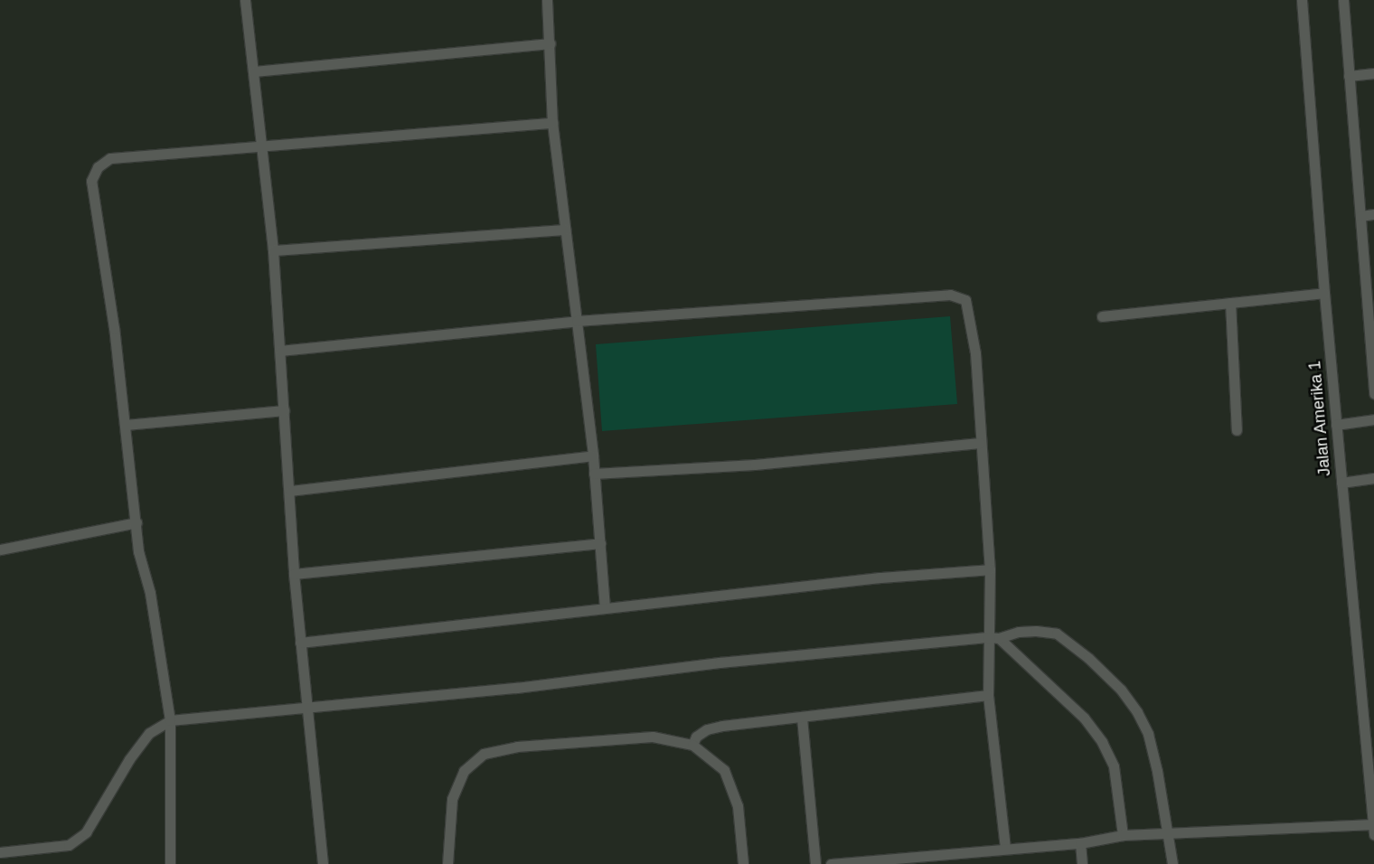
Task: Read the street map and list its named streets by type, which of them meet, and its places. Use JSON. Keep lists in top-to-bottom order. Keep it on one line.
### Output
{"streets":{"lane":["Jalan Amerika 1"]}}
